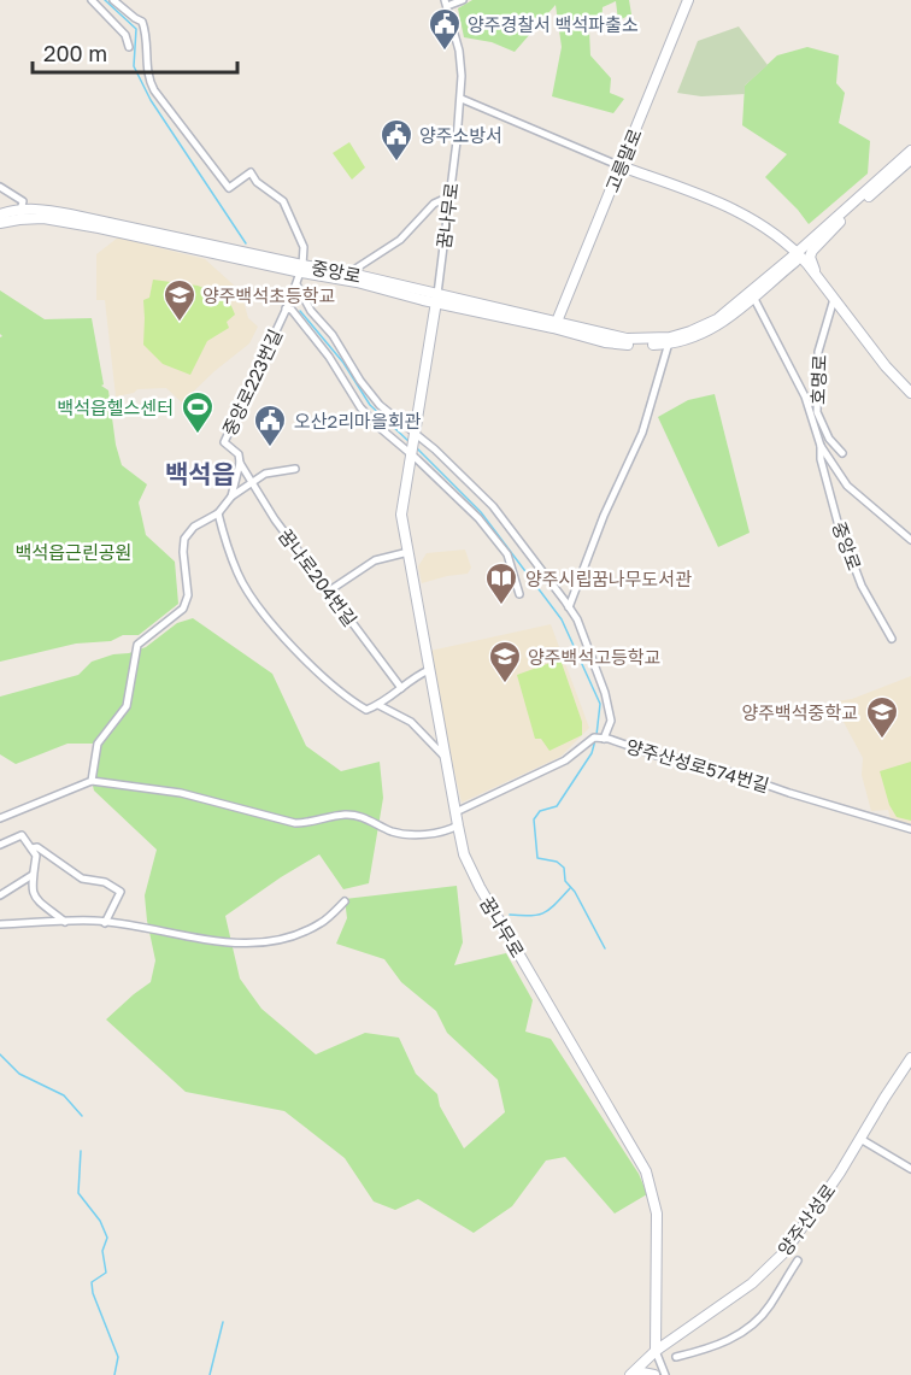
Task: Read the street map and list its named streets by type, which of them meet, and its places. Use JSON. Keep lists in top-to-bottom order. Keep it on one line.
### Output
{"streets":{"street":["고릉말로","꿈나무로","중앙로","호명로","중앙로223번길","꿈나로204번길","양주산성로574번길","양주산성로"]},"crossings":[["고릉말로","중앙로"],["꿈나무로","중앙로"],["꿈나무로","양주산성로"],["중앙로223번길","꿈나로204번길"]],"districts":["백석읍"],"parks":["백석읍근린공원"],"places":{"public building":["양주경찰서 백석파출소","양주소방서","오산2리마을회관"],"school or university":["양주백석초등학교","양주백석고등학교","양주백석중학교"],"sports":["백석읍헬스센터"],"library":["양주시립꿈나무도서관"]},"scale_bar":"200 m"}
